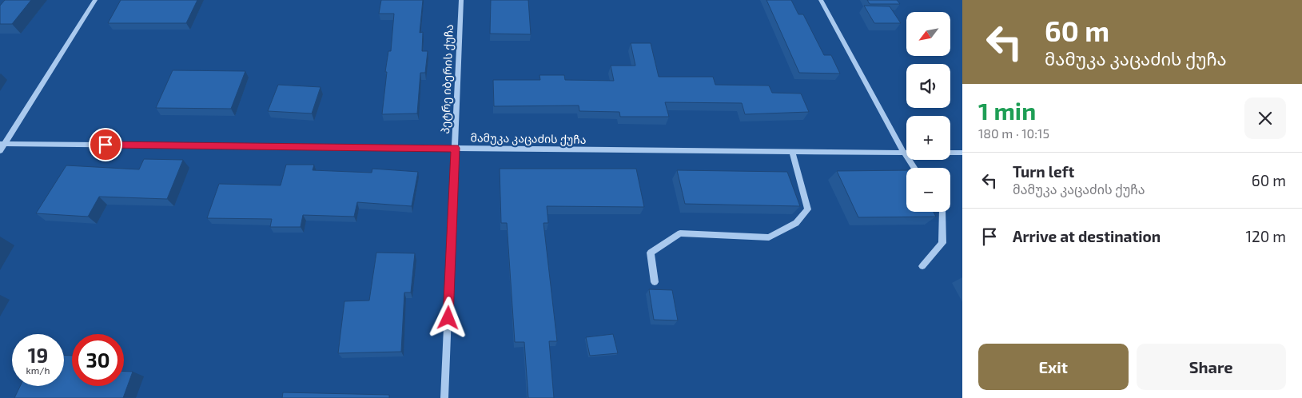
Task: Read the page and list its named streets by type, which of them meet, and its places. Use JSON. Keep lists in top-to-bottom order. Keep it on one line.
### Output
{"streets":{"street":["პეტრე იბერის ქუჩა","მამუკა კაცაძის ქუჩა"]},"crossings":[["პეტრე იბერის ქუჩა","მამუკა კაცაძის ქუჩა"]],"north":"bottom left","page":{"turn":["60 m","მამუკა კაცაძის ქუჩა"],"map_buttons":["+","−"],"heading":["1 min","180 m · 10:15"],"list":[{"name":"Turn left","note":"მამუკა კაცაძის ქუჩა","value":"60 m"},{"name":"Arrive at destination","value":"120 m"}],"speed":"19 km/h","limit":"30","buttons":["Exit","Share"]}}
